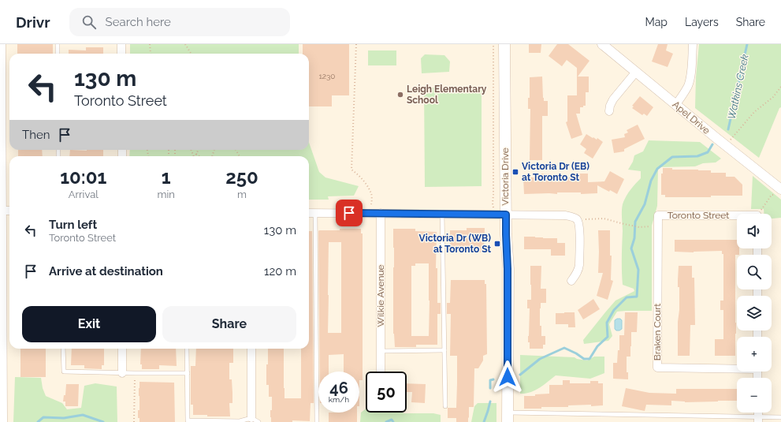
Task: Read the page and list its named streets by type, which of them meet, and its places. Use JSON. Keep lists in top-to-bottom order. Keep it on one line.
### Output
{"streets":{"main road":["Victoria Drive"],"street":["Apel Drive","Toronto Street","Wilkie Avenue","Braken Court"]},"crossings":[["Toronto Street","Braken Court"]],"water":["Watkins Creek"],"places":{"other":["Leigh Elementary School"],"transit":["Victoria Dr (EB) at Toronto St","Victoria Dr (WB) at Toronto St"]},"house_numbers":["1230"],"page":{"header":"Drivr","search":"Search here","nav":["Map","Layers","Share"],"turn":["130 m","Toronto Street"],"then":"Then","eta":["10:01","Arrival","1","min","250","m"],"list":[{"name":"Turn left","note":"Toronto Street","value":"130 m"},{"name":"Arrive at destination","value":"120 m"}],"map_buttons":["+","−"],"buttons":["Exit","Share"],"speed":"46 km/h","limit":"50"}}
